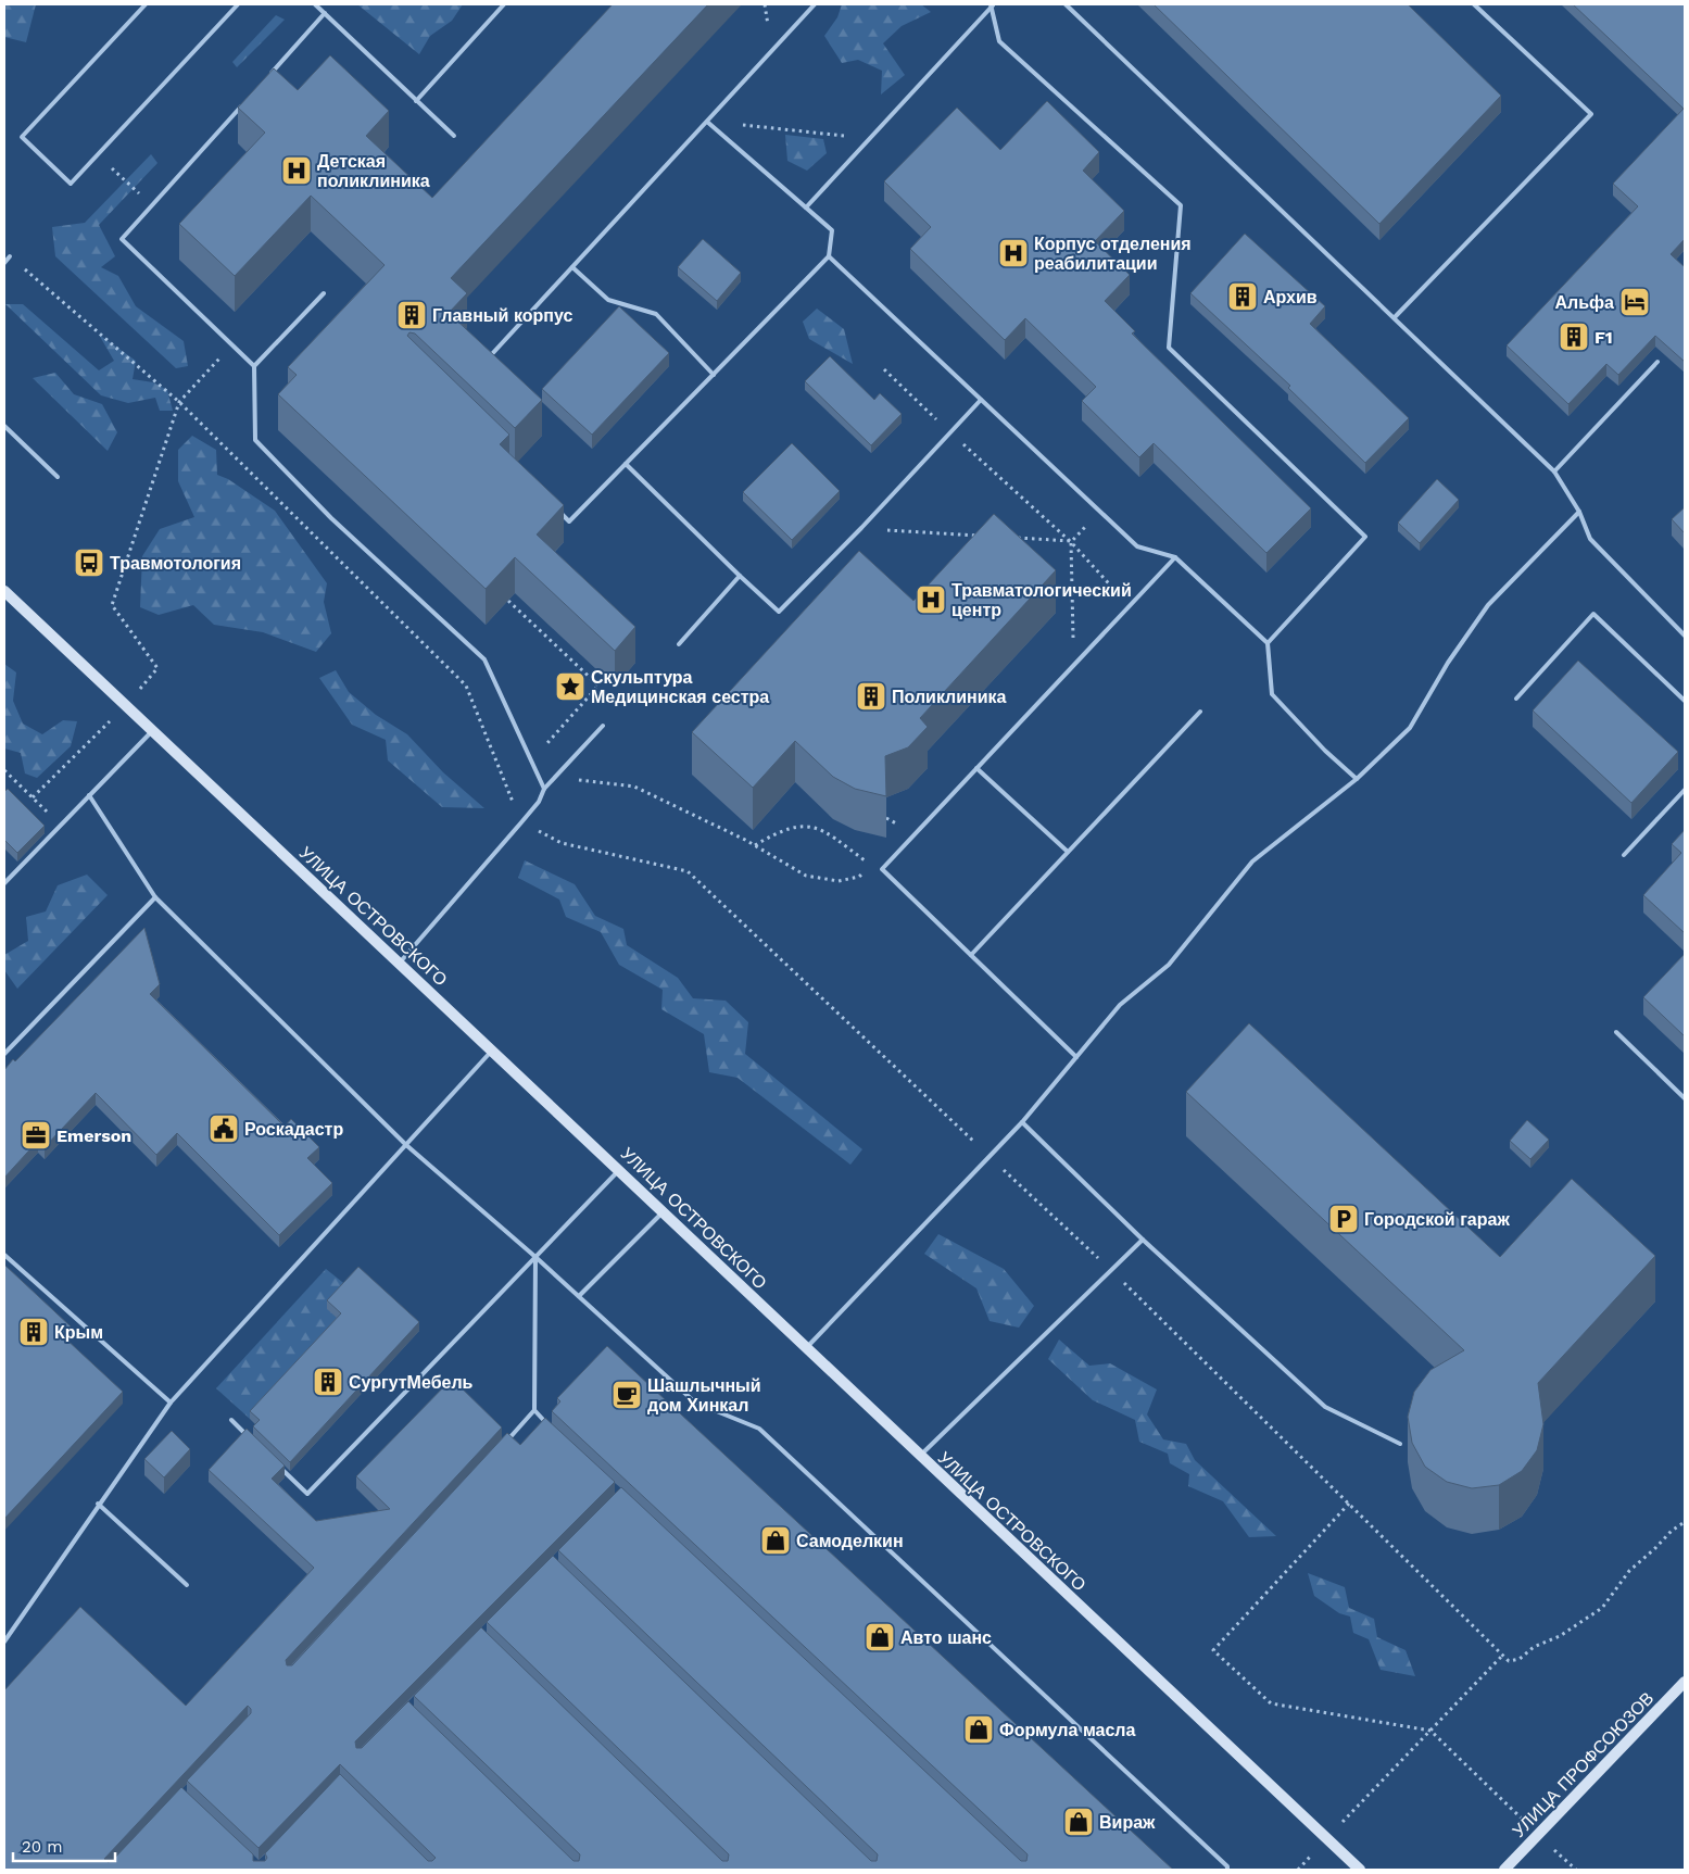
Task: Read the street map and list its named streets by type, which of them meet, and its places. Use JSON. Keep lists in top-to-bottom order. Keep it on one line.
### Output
{"streets":{"main road":["УЛИЦА ОСТРОВСКОГО","УЛИЦА ПРОФСОЮЗОВ"]},"places":{"hospital":["Детская поликлиника","Корпус отделения реабилитации","Травматологический центр"],"building":["Архив","Главный корпус","F1","Поликлиника","Крым","СургутМебель"],"hotel":["Альфа"],"bus stop":["Травмотология"],"place":["Скульптура Медицинская сестра"],"public building":["Роскадастр"],"office":["Emerson"],"parking":["Городской гараж"],"cafe":["Шашлычный дом Хинкал"],"shop":["Самоделкин","Авто шанс","Формула масла","Вираж"]},"scale_bar":"20 m"}
